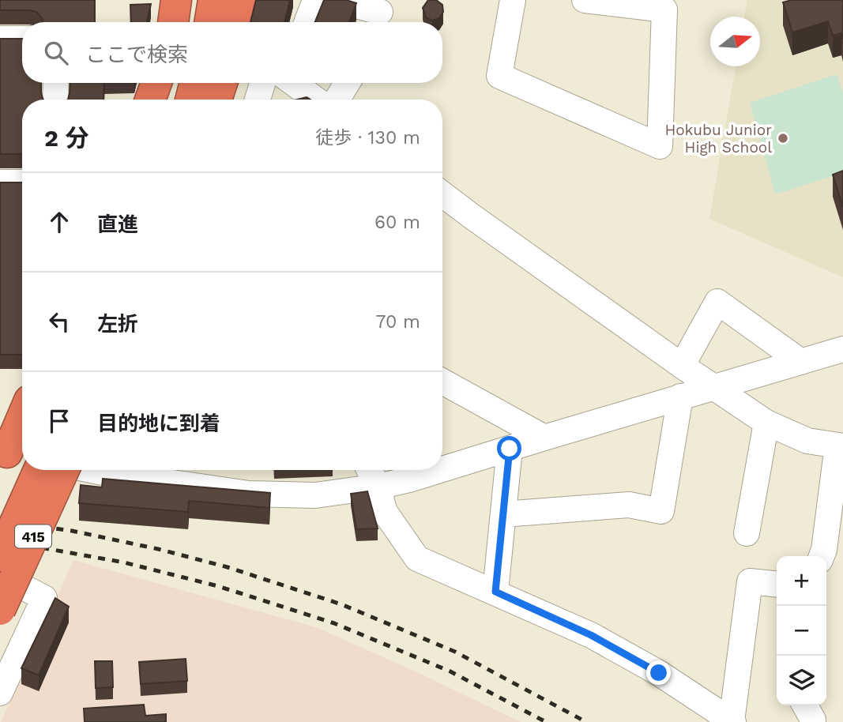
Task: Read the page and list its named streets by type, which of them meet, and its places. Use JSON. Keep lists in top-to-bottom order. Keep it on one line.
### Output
{"streets":{"highway":["415"]},"places":["Hokubu Junior High School"],"north":"right","page":{"search":"ここで検索","heading":["2 分","徒歩 · 130 m"],"list":[["直進","60 m"],["左折","70 m"],"目的地に到着"],"map_buttons":["+","−"]}}
